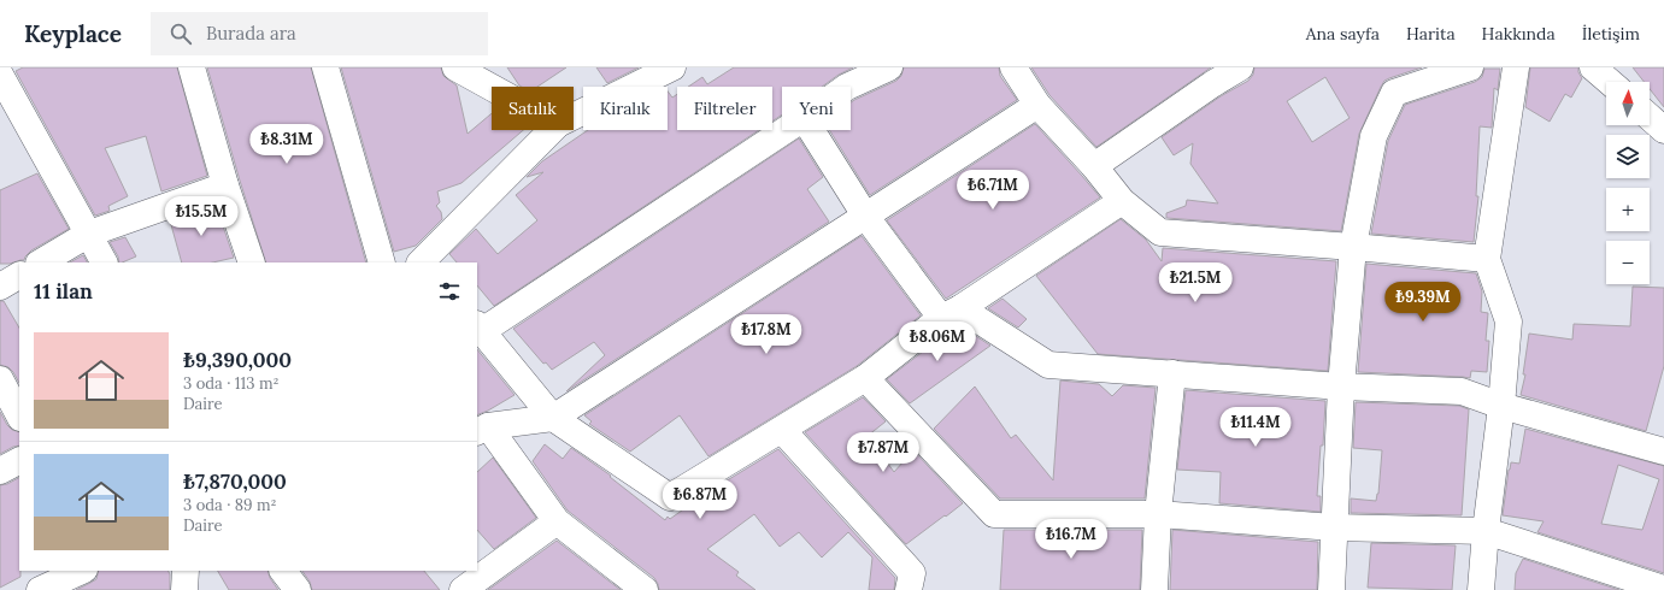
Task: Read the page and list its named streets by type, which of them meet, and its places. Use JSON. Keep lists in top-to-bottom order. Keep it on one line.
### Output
{"north":"top","page":{"header":"Keyplace","search":"Burada ara","nav":["Ana sayfa","Harita","Hakkında","İletişim"],"map_buttons":["+","−"],"chip":["Satılık","Kiralık","Filtreler","Yeni"],"price":["₺8.31M","₺6.71M","₺15.5M","₺21.5M","₺9.39M","₺17.8M","₺8.06M","₺11.4M","₺7.87M","₺6.87M","₺16.7M"],"heading":"11 ilan","list":[{"name":"₺9,390,000","note":"3 oda · 113 m² · Daire"},{"name":"₺7,870,000","note":"3 oda · 89 m² · Daire"}]}}
